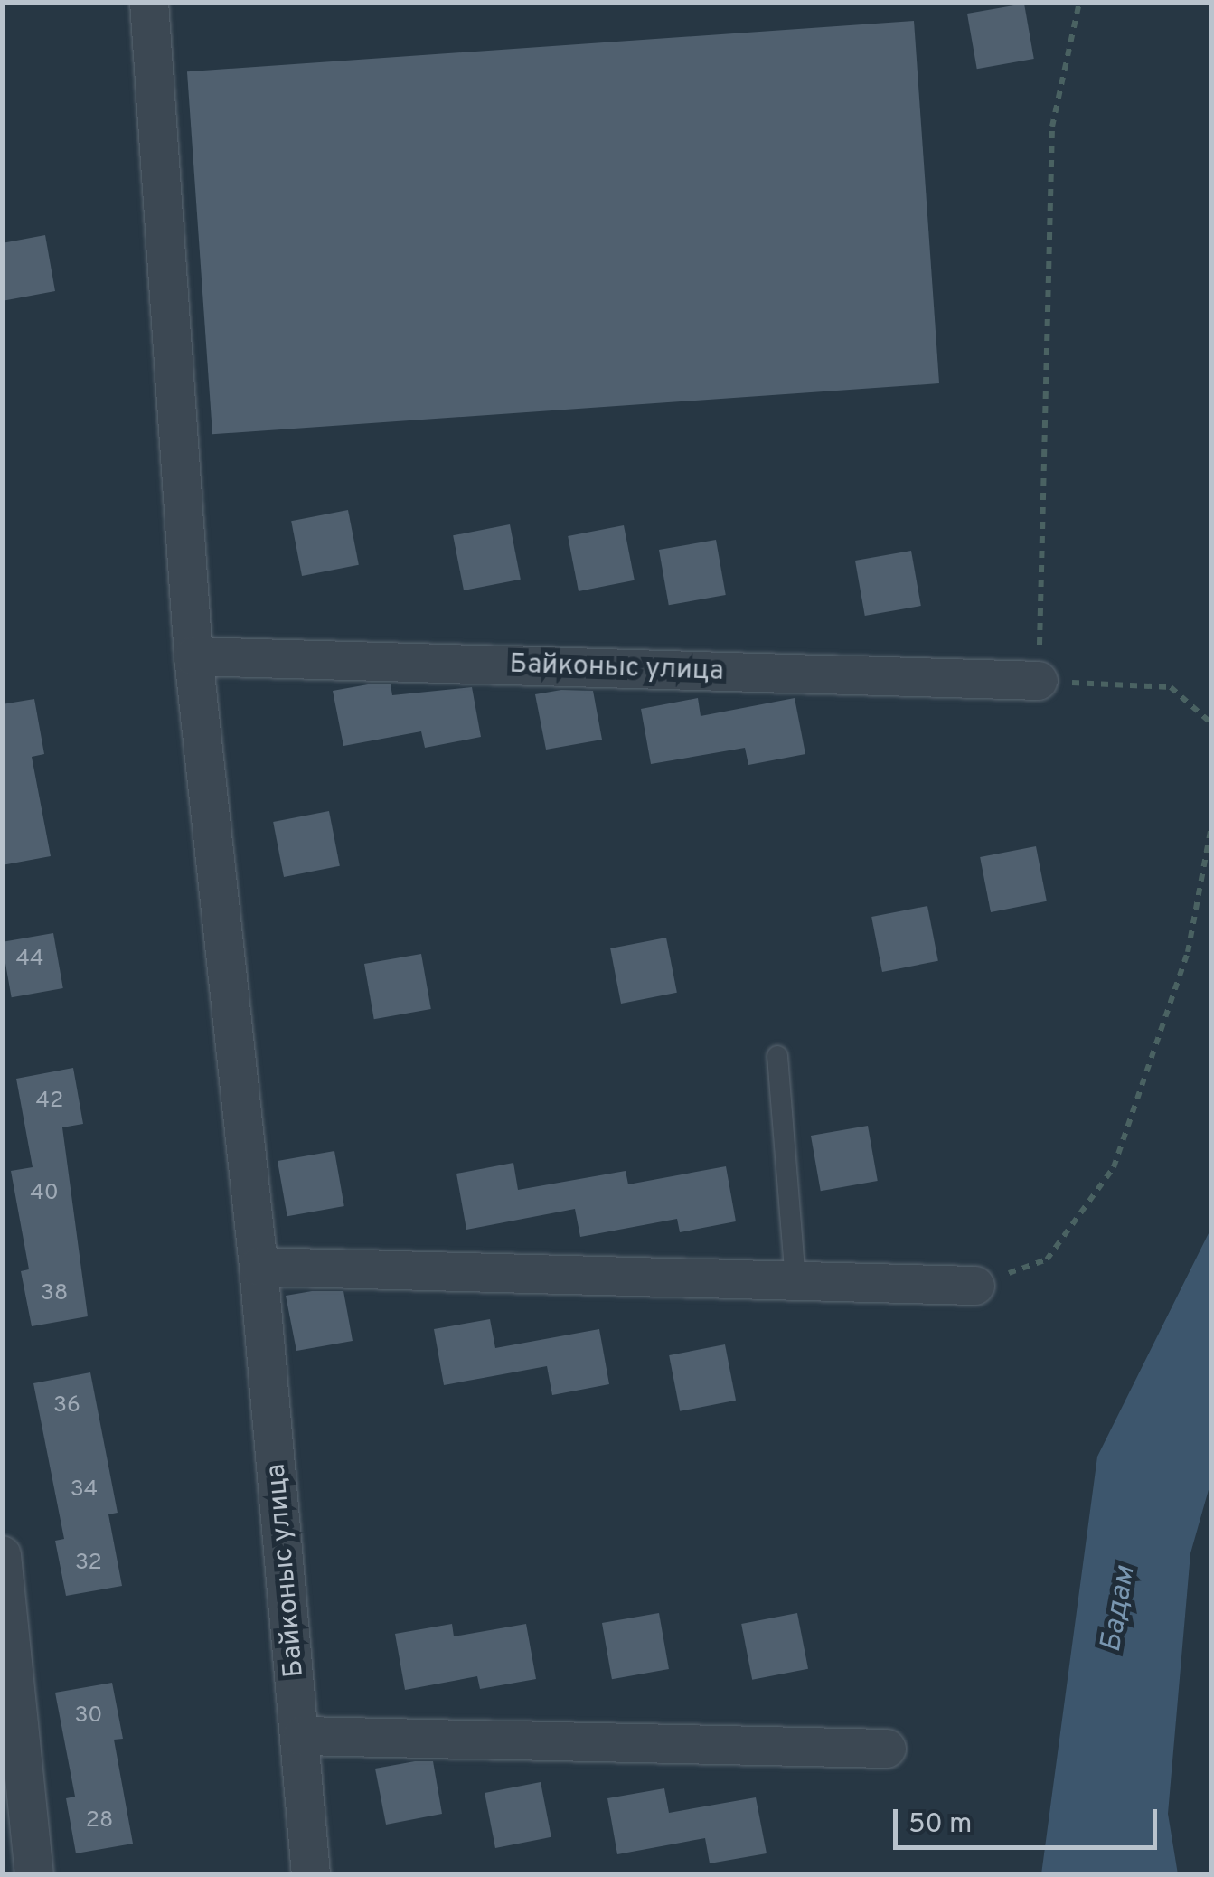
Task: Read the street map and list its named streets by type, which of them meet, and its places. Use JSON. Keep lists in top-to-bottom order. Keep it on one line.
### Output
{"streets":{"street":["Байконыс улица"]},"water":["Бадам"],"house_numbers":["44","42","40","38","36","34","32","30","28"],"scale_bar":"50 m"}
